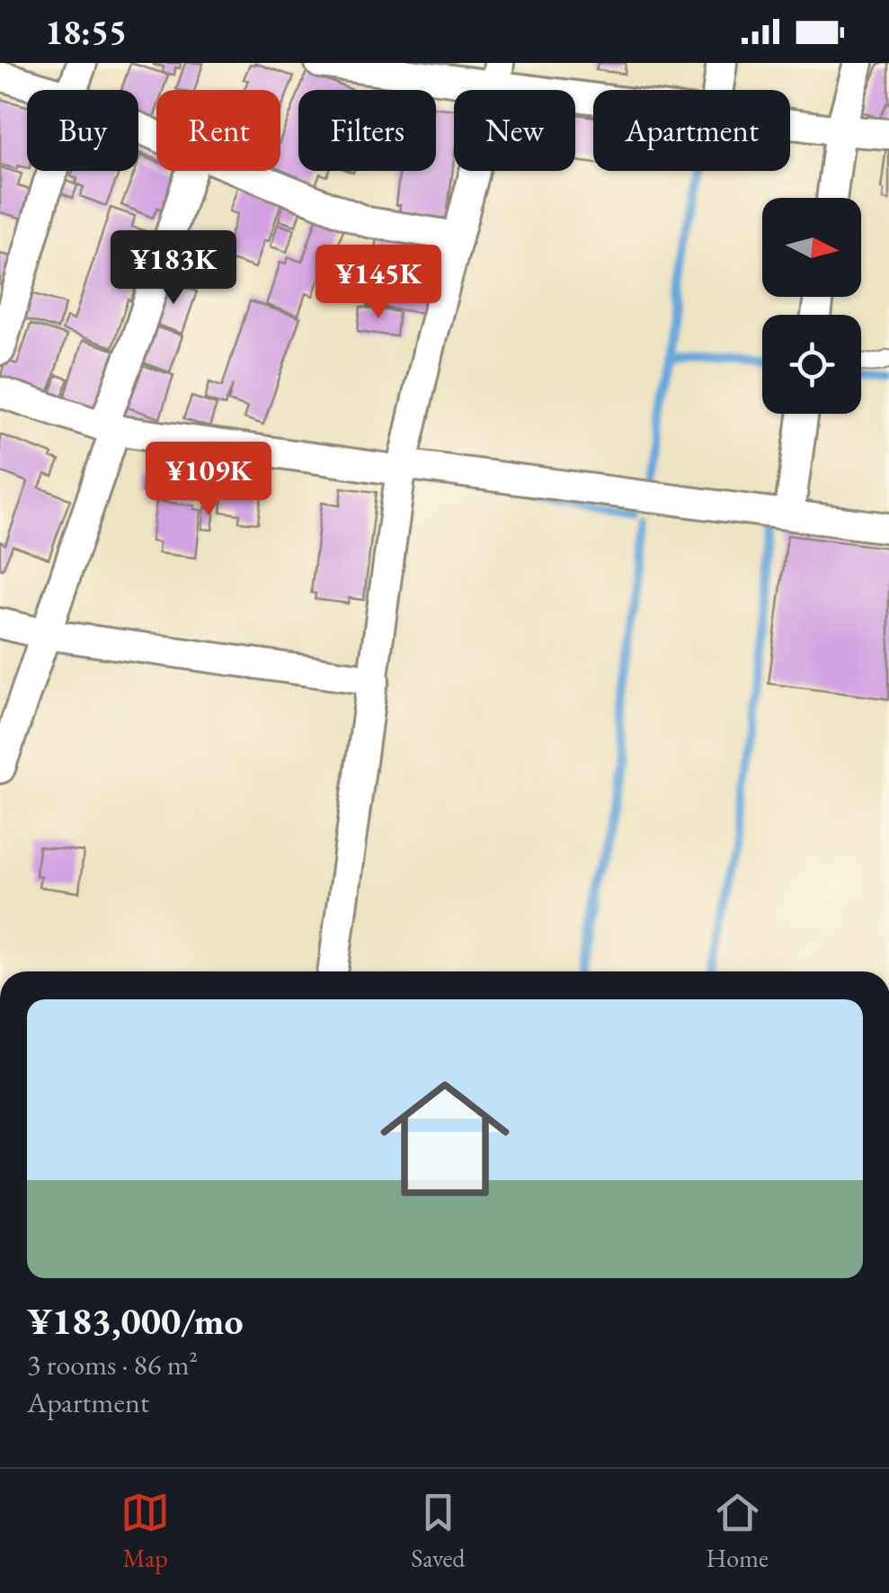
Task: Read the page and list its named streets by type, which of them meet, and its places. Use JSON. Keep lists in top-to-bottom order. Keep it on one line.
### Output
{"north":"right","page":{"status":"18:55","chip":["Buy","Rent","Filters","New","Apartment"],"price":["¥183K","¥145K","¥109K"],"list":[{"name":"¥183,000/mo","note":"3 rooms · 86 m² · Apartment"}],"tabs":["Map","Saved","Home"]}}
